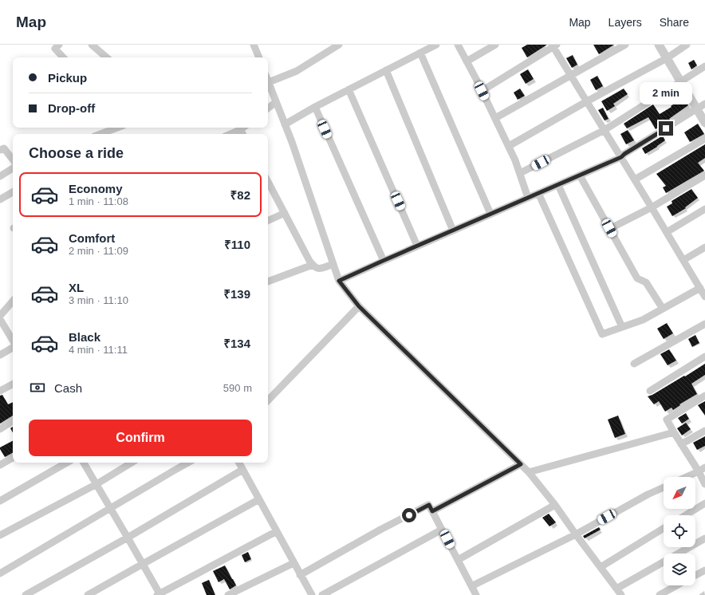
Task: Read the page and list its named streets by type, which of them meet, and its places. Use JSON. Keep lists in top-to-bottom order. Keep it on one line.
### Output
{"north":"bottom left","page":{"header":"Map","nav":["Map","Layers","Share"],"banner":["Pickup","Drop-off"],"bubble":"2 min","heading":"Choose a ride","list":[{"name":"Economy","note":"1 min · 11:08","value":"₹82"},{"name":"Comfort","note":"2 min · 11:09","value":"₹110"},{"name":"XL","note":"3 min · 11:10","value":"₹139"},{"name":"Black","note":"4 min · 11:11","value":"₹134"}],"pay":["Cash","590 m"],"buttons":"Confirm"}}
